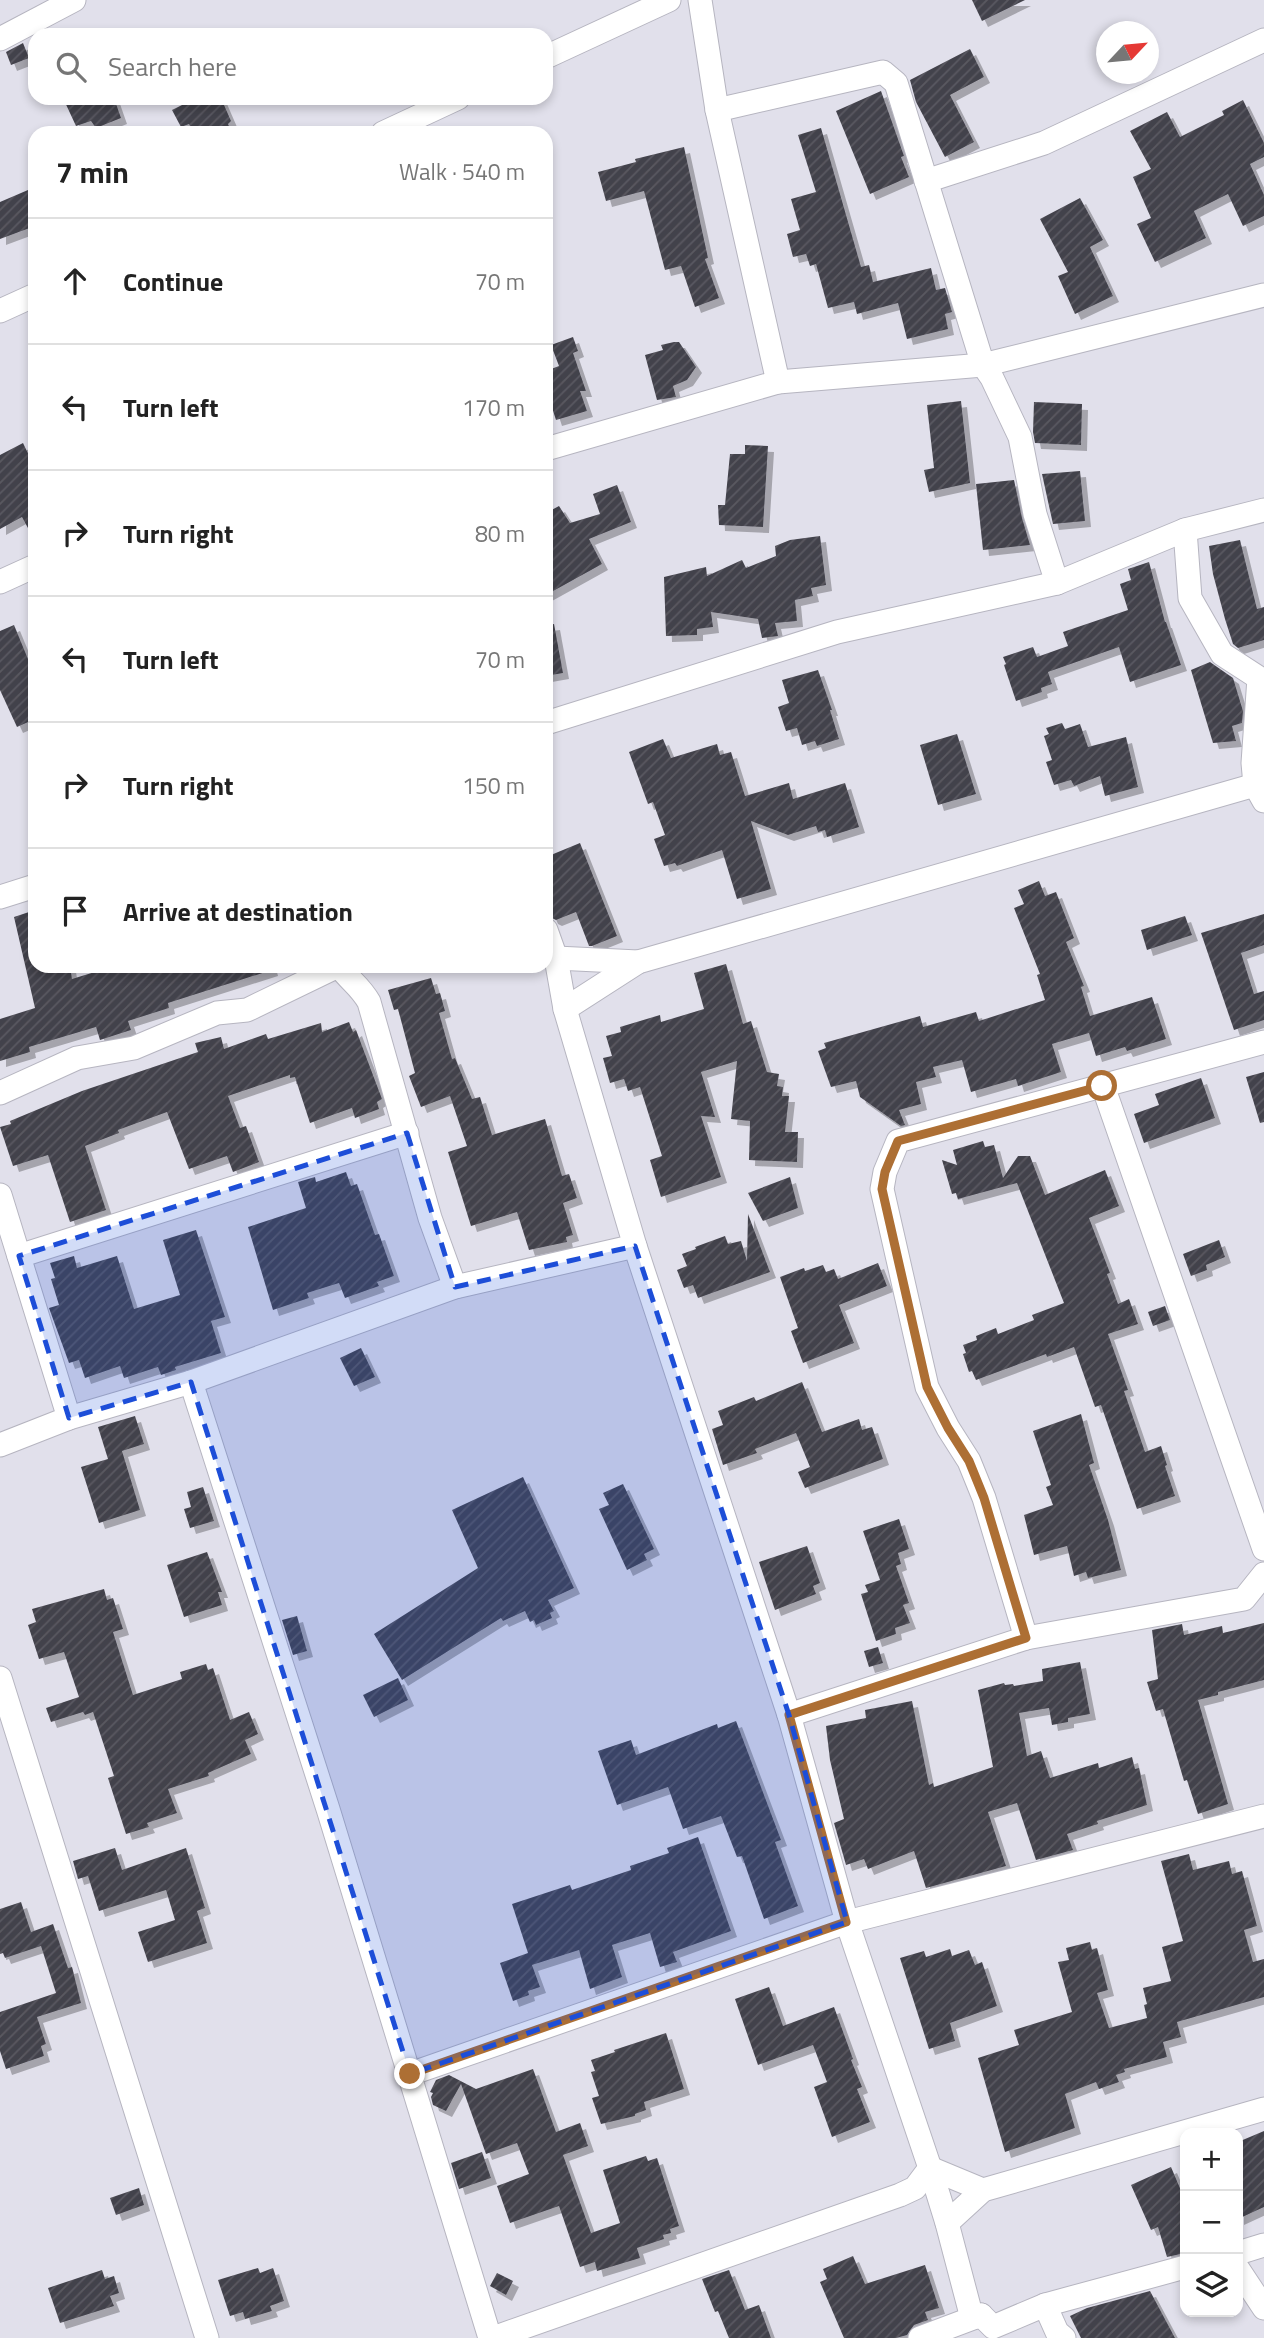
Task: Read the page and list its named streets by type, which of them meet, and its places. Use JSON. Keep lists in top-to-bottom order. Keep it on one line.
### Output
{"north":"top right","page":{"search":"Search here","heading":["7 min","Walk · 540 m"],"list":[["Continue","70 m"],["Turn left","170 m"],["Turn right","80 m"],["Turn left","70 m"],["Turn right","150 m"],"Arrive at destination"],"map_buttons":["+","−"]}}
